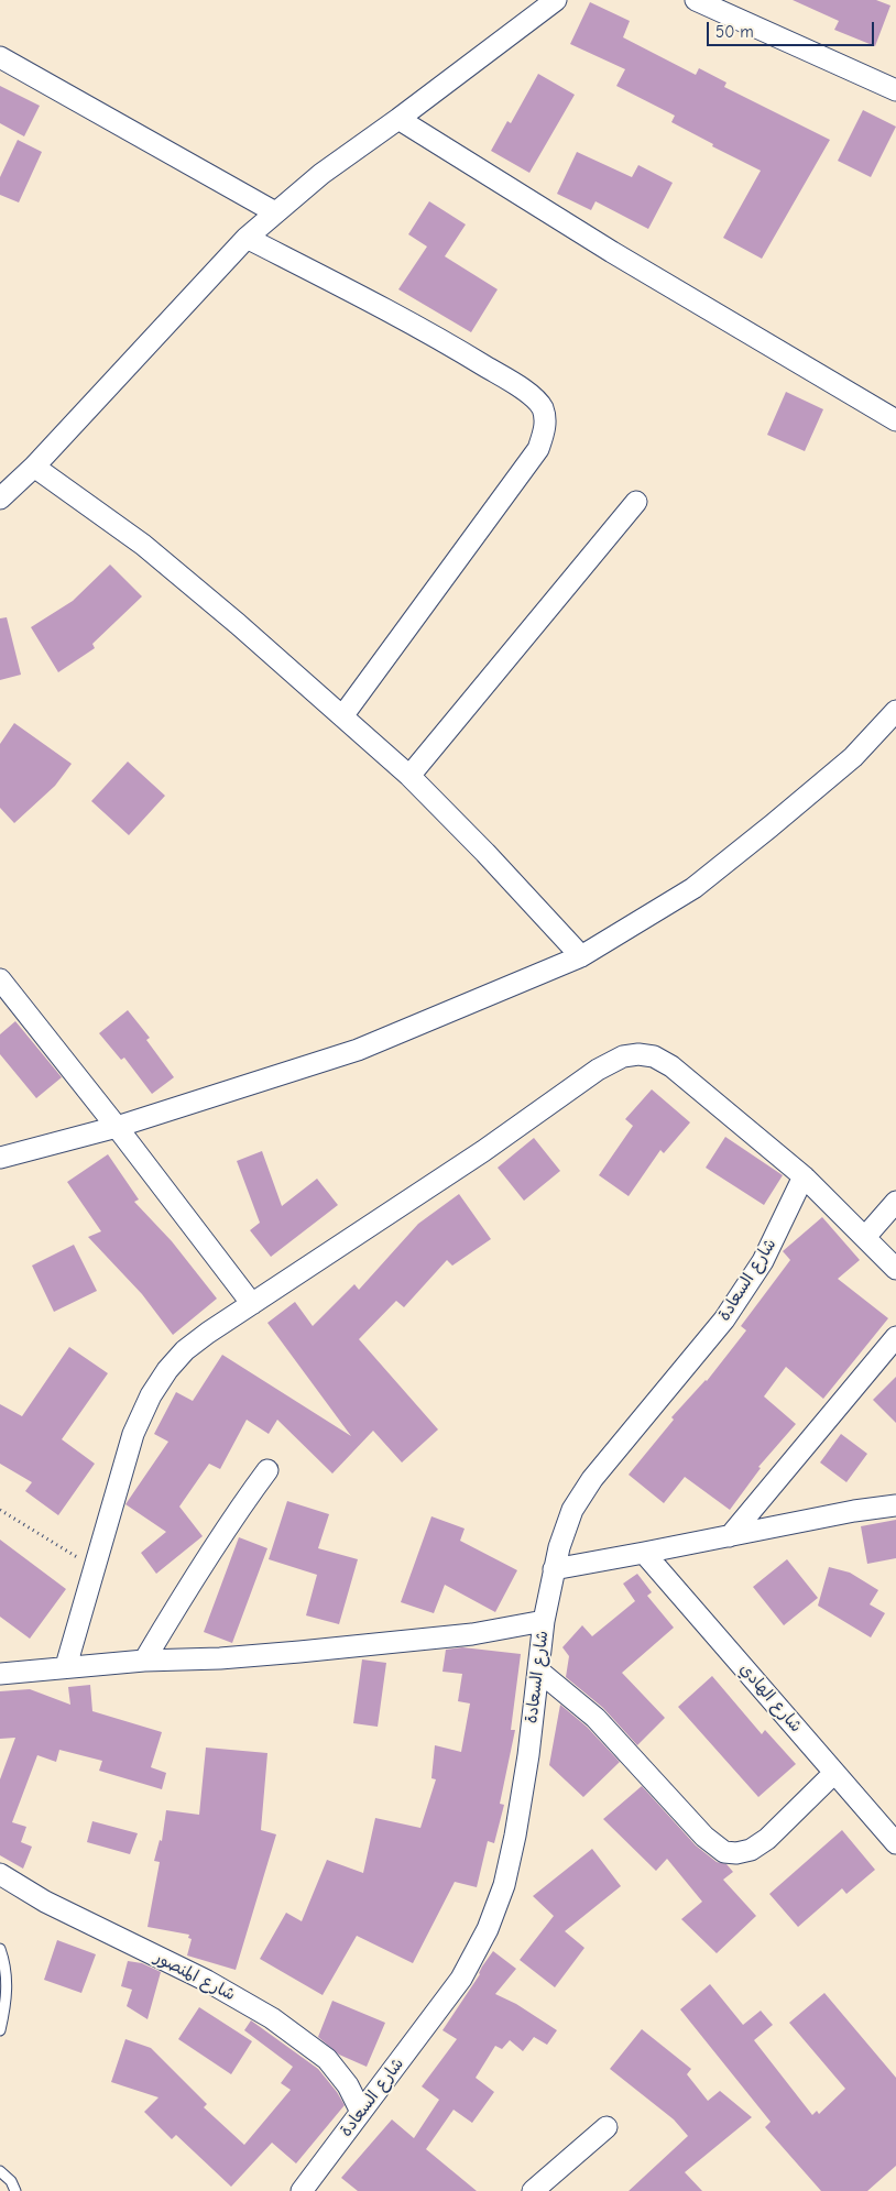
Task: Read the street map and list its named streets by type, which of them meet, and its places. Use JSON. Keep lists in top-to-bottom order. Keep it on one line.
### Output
{"streets":{"street":["شارع السعادة","شارع الهادي","شارع المنصور"]},"crossings":[["شارع السعادة","شارع المنصور"]],"scale_bar":"50 m"}
